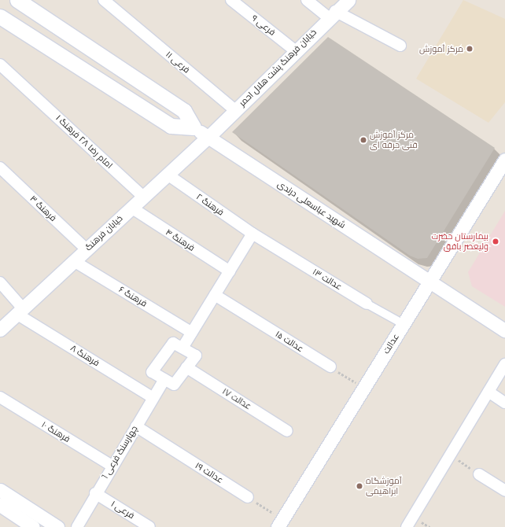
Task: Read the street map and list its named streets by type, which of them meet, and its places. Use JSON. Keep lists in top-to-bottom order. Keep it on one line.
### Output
{"streets":{"street":["فرعی ۹","فرعی ۱۱","خیابان فرهنگ پشت هلال احمر","امام رضا ۲۸ فرهنگ ۱","فرهنگ ۲","شهید عباسعلی درندی","فرهنگ ۳","خیابان فرهنگ","فرهنگ ۴","عدالت ۱۳","فرهنگ ۶","عدالت ۱۵","عدالت","فرهنگ ۸","عدالت ۱۷","فرهنگ ۱۰","چهارسنگ فرعی 1","عدالت ۱۹","فرعی ۱"]},"crossings":[["فرعی ۹","خیابان فرهنگ پشت هلال احمر"],["فرعی ۱۱","خیابان فرهنگ پشت هلال احمر"],["خیابان فرهنگ پشت هلال احمر","شهید عباسعلی درندی"],["خیابان فرهنگ پشت هلال احمر","خیابان فرهنگ"],["امام رضا ۲۸ فرهنگ ۱","خیابان فرهنگ"],["فرهنگ ۲","خیابان فرهنگ"],["فرهنگ ۲","عدالت ۱۳"],["شهید عباسعلی درندی","خیابان فرهنگ"],["شهید عباسعلی درندی","عدالت"],["فرهنگ ۳","خیابان فرهنگ"],["خیابان فرهنگ","فرهنگ ۴"],["خیابان فرهنگ","فرهنگ ۶"],["خیابان فرهنگ","فرهنگ ۸"],["عدالت ۱۳","عدالت"],["فرهنگ ۸","چهارسنگ فرعی 1"],["فرهنگ ۱۰","چهارسنگ فرعی 1"],["چهارسنگ فرعی 1","عدالت ۱۹"],["چهارسنگ فرعی 1","فرعی ۱"]],"places":["مرکز آموزش","مرکز آموزش فنی حرفه ای","بیمارستان حضرت ولیعصر بافق","آموزشگاه ابراهیمی"]}
